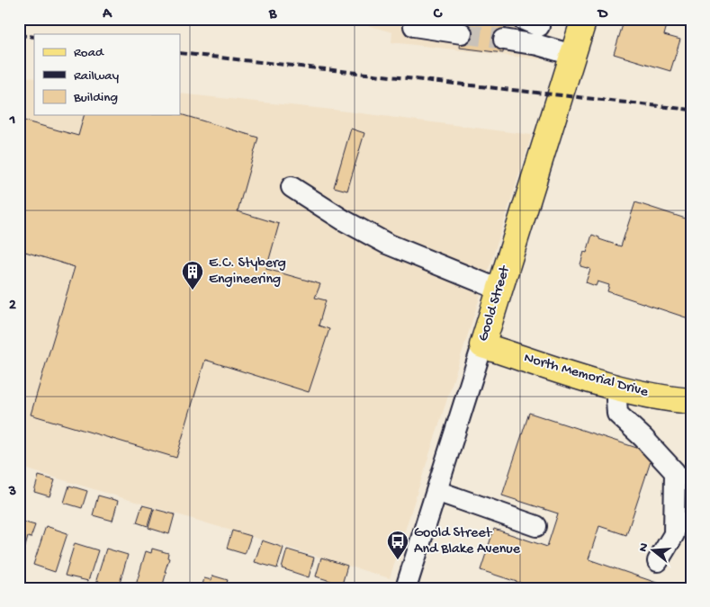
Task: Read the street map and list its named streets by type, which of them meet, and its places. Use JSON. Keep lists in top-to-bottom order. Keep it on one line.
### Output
{"streets":{"main road":["Goold Street","North Memorial Drive"]},"crossings":[["Goold Street","North Memorial Drive"]],"places":{"building":["E.C. Styberg Engineering"],"bus stop":["Goold Street And Blake Avenue"]},"legend":["Road","Railway","Building"],"north":"left","grid":{"columns":["A","B","C","D"],"rows":["1","2","3"]}}
